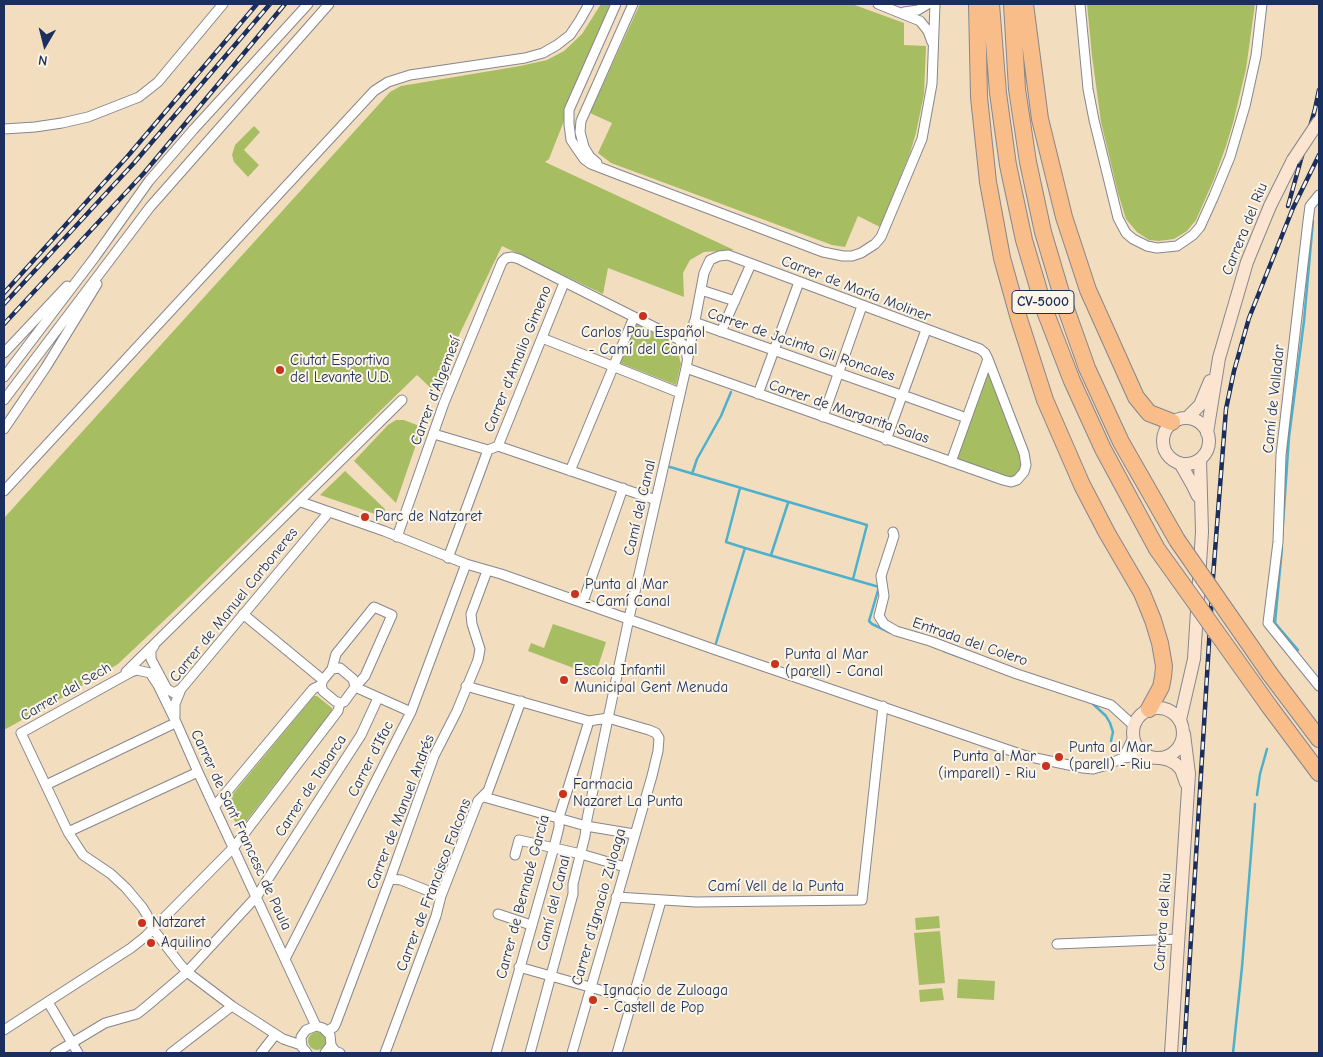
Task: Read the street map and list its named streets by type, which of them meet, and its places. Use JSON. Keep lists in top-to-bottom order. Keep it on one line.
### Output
{"streets":{"highway":["CV-5000"],"street":["Carrera del Riu","Carrer de María Moliner","Carrer de Jacinta Gil Roncales","Carrer d'Amalio Gimeno","Carrer d'Algemesí","Camí de Valladar","Carrer de Margarita Salas","Camí del Canal","Carrer de Manuel Carboneres","Entrada del Colero","Carrer del Sech","Carrer d'Ifac","Carrer de Tabarca","Carrer de Manuel Andrés","Carrer de Sant Francesc de Paula","Carrer de Francisco Falcons","Camí Vell de la Punta","Carrer de Bernabé García","Carrer d'Ignacio Zuloaga"]},"crossings":[["Carrera del Riu","Entrada del Colero"],["Carrer de María Moliner","Carrer de Margarita Salas"],["Carrer de María Moliner","Camí del Canal"],["Carrer de Jacinta Gil Roncales","Camí del Canal"],["Carrer d'Amalio Gimeno","Carrer d'Algemesí"],["Carrer d'Algemesí","Carrer de Manuel Carboneres"],["Carrer de Margarita Salas","Camí del Canal"],["Camí del Canal","Carrer d'Ignacio Zuloaga"],["Carrer de Manuel Carboneres","Carrer del Sech"],["Carrer de Manuel Carboneres","Carrer de Sant Francesc de Paula"],["Carrer del Sech","Carrer de Sant Francesc de Paula"],["Carrer d'Ifac","Carrer de Sant Francesc de Paula"],["Carrer de Tabarca","Carrer de Sant Francesc de Paula"],["Camí Vell de la Punta","Carrer d'Ignacio Zuloaga"]],"places":["Carlos Pau Español - Camí del Canal","Ciutat Esportiva del Levante U.D.","Parc de Natzaret","Punta al Mar - Camí Canal","Punta al Mar (parell) - Canal","Escola Infantil Municipal Gent Menuda","Punta al Mar (parell) - Riu","Punta al Mar (imparell) - Riu","Farmacia Nazaret La Punta","Natzaret","Aquilino","Ignacio de Zuloaga - Castell de Pop"],"north":"bottom"}
